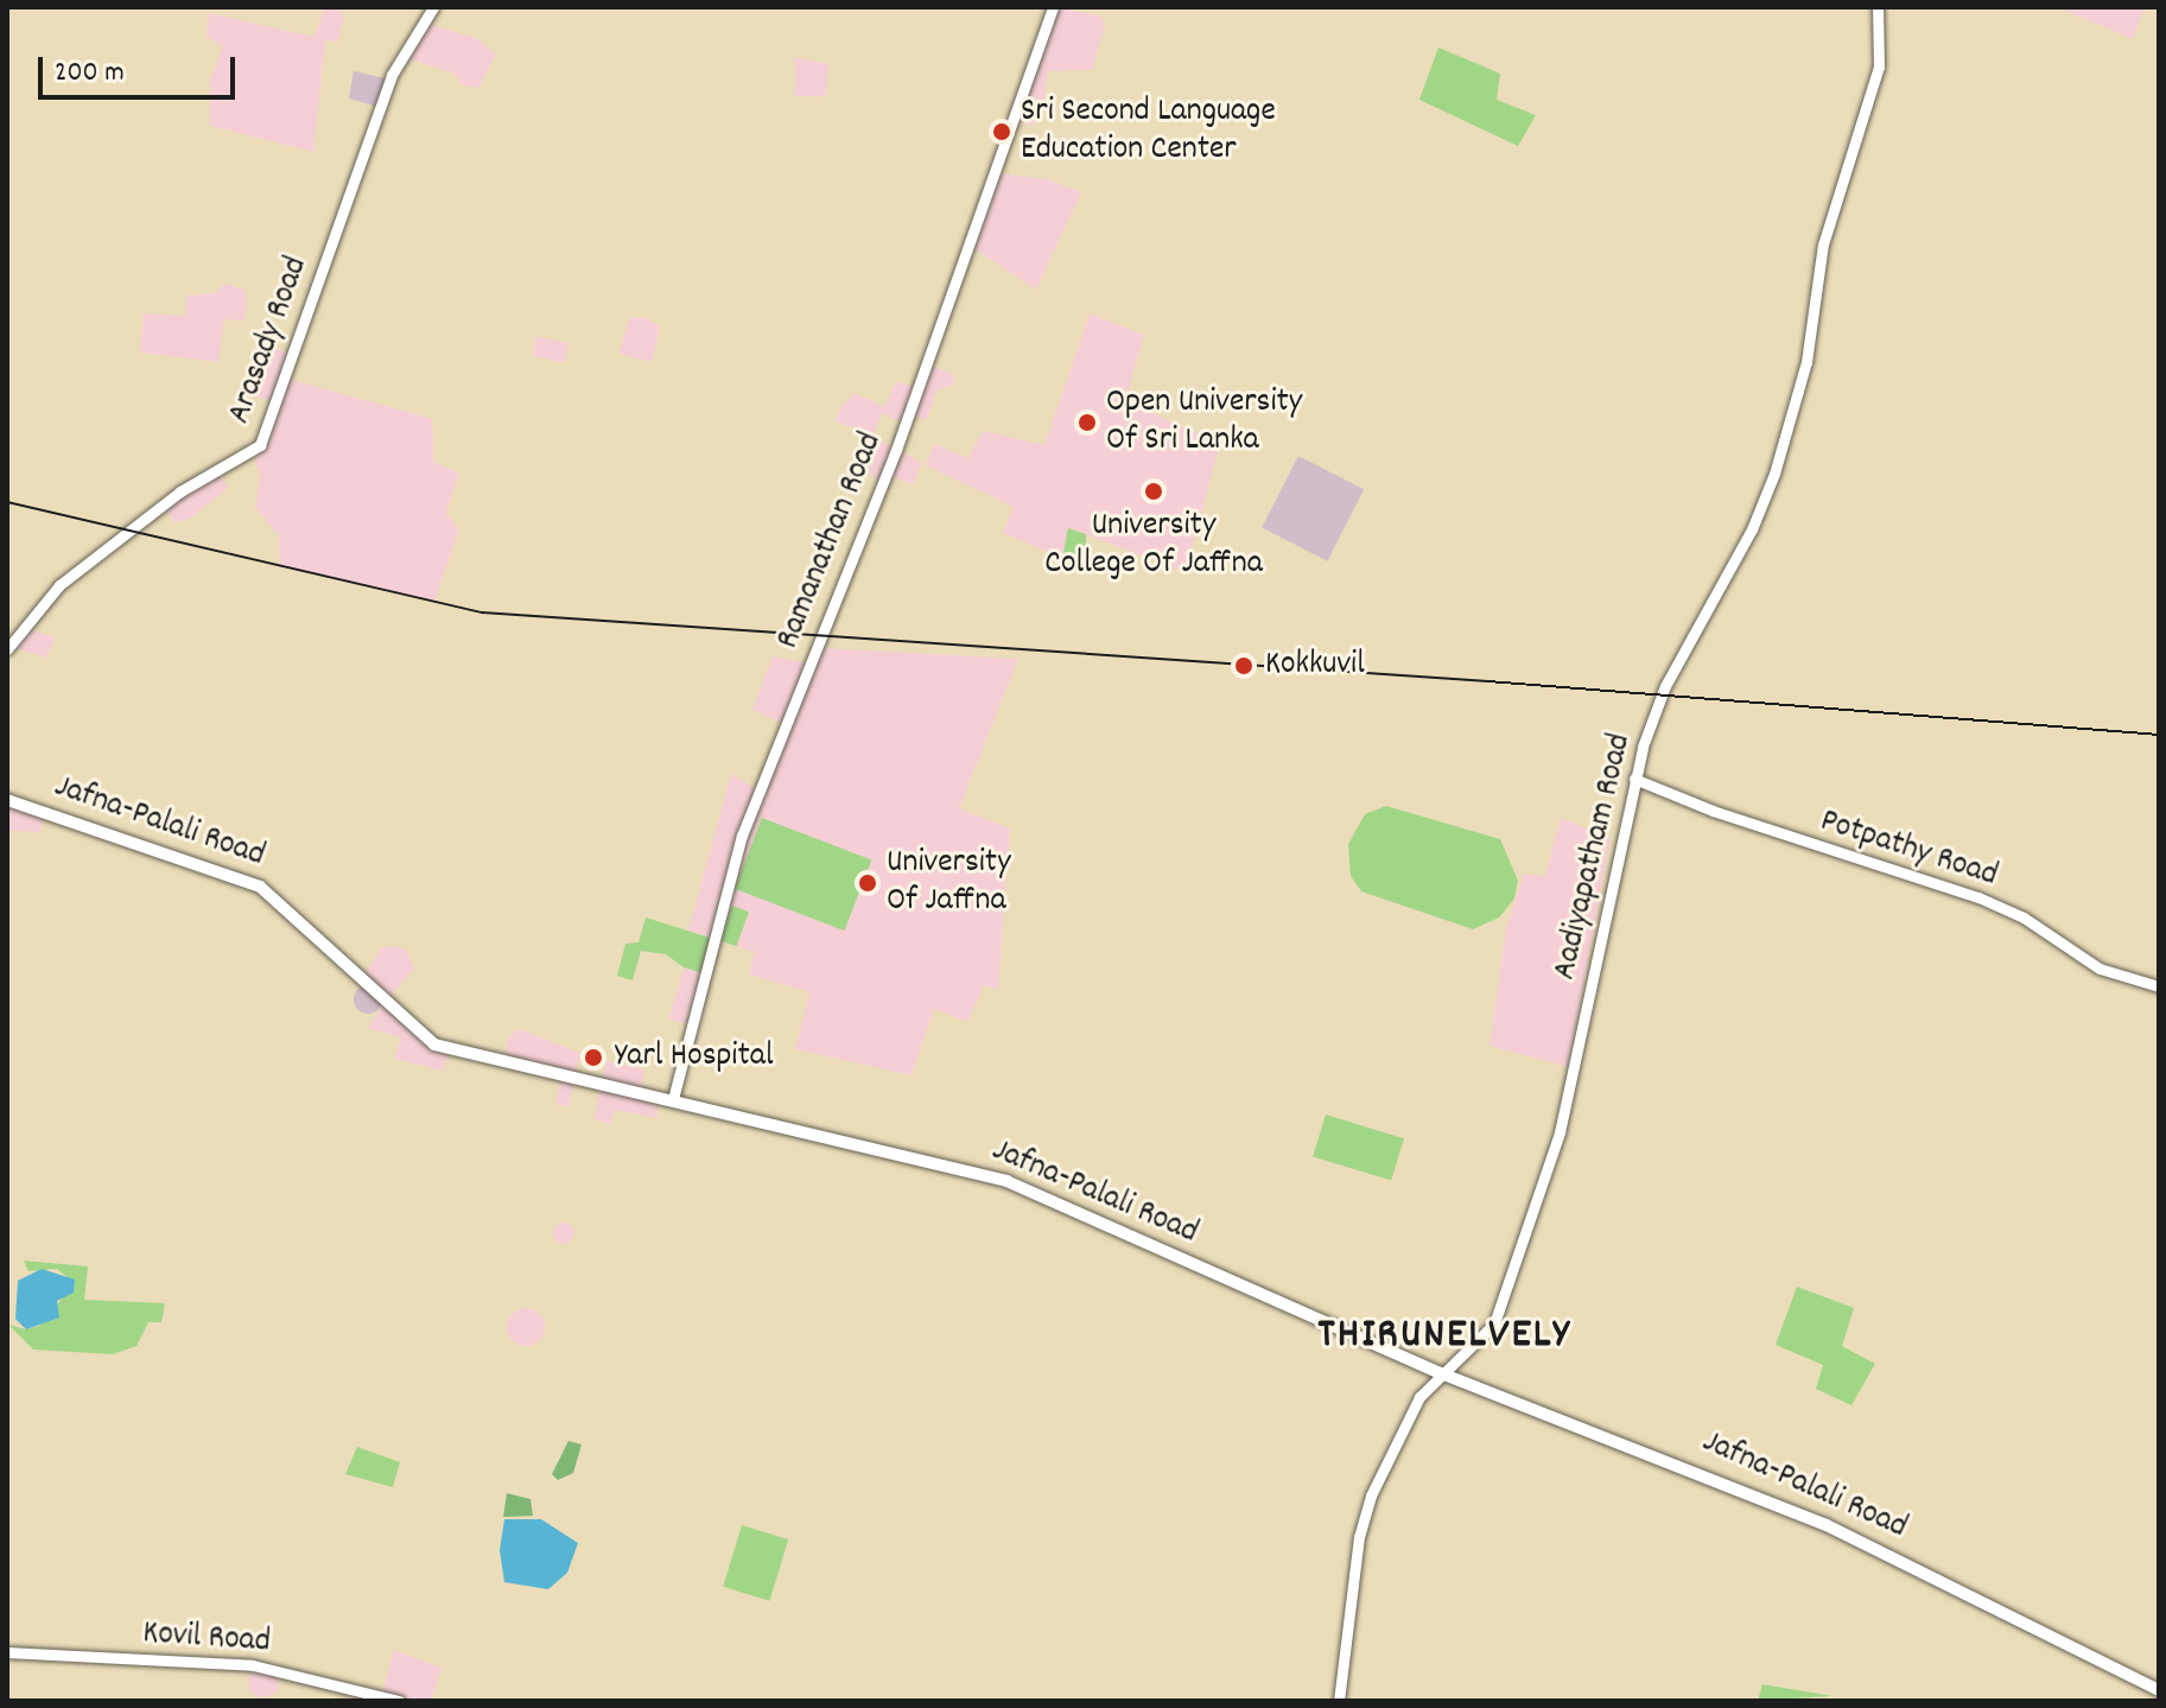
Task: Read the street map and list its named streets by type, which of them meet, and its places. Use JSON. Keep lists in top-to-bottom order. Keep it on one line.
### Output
{"streets":{"main road":["Jafna-Palali Road"],"street":["Arasady Road","Ramanathan Road","Potpathy Road","Aadiyapatham Road","Kovil Road"]},"crossings":[["Ramanathan Road","Jafna-Palali Road"],["Jafna-Palali Road","Aadiyapatham Road"],["Potpathy Road","Aadiyapatham Road"]],"districts":["THIRUNELVELY"],"places":["Sri Second Language Education Center","Open University Of Sri Lanka","University College Of Jaffna","Kokkuvil","University Of Jaffna","Yarl Hospital"],"scale_bar":"200 m"}
